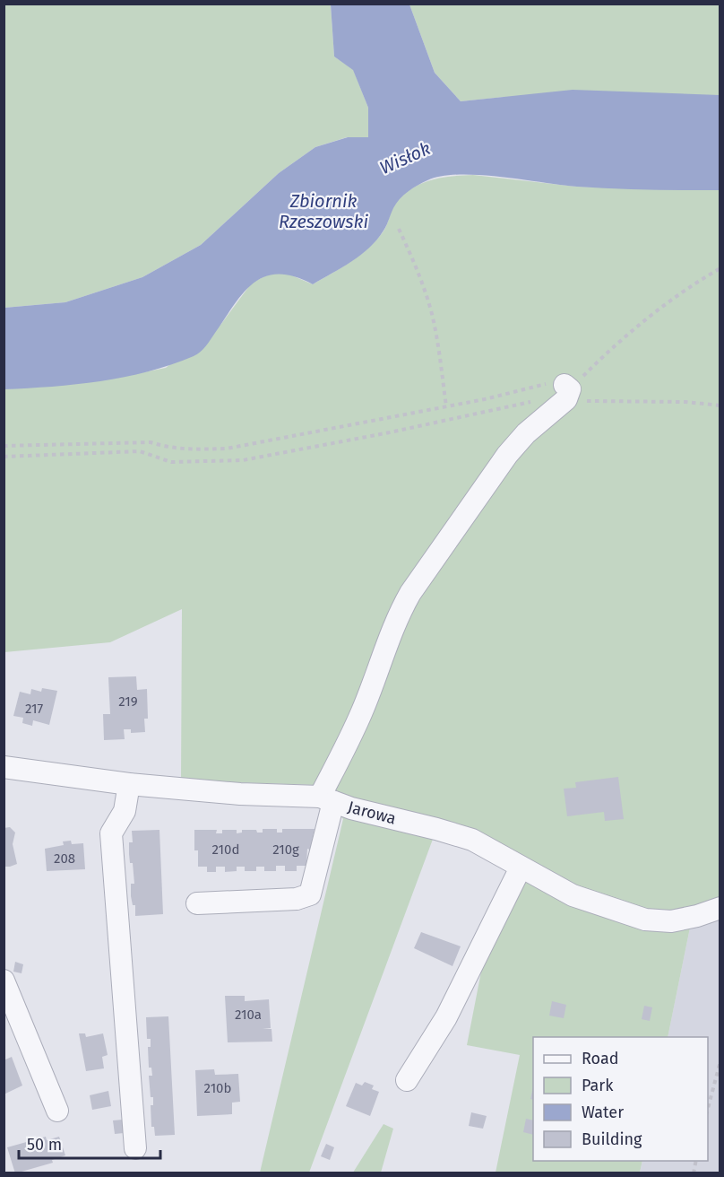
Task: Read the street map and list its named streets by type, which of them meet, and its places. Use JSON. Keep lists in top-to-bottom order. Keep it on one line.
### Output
{"streets":{"street":["Jarowa"]},"water":["Wisłok","Zbiornik Rzeszowski"],"house_numbers":["219","217","210d","210g","208","210a","210b"],"legend":["Road","Park","Water","Building"],"scale_bar":"50 m"}
